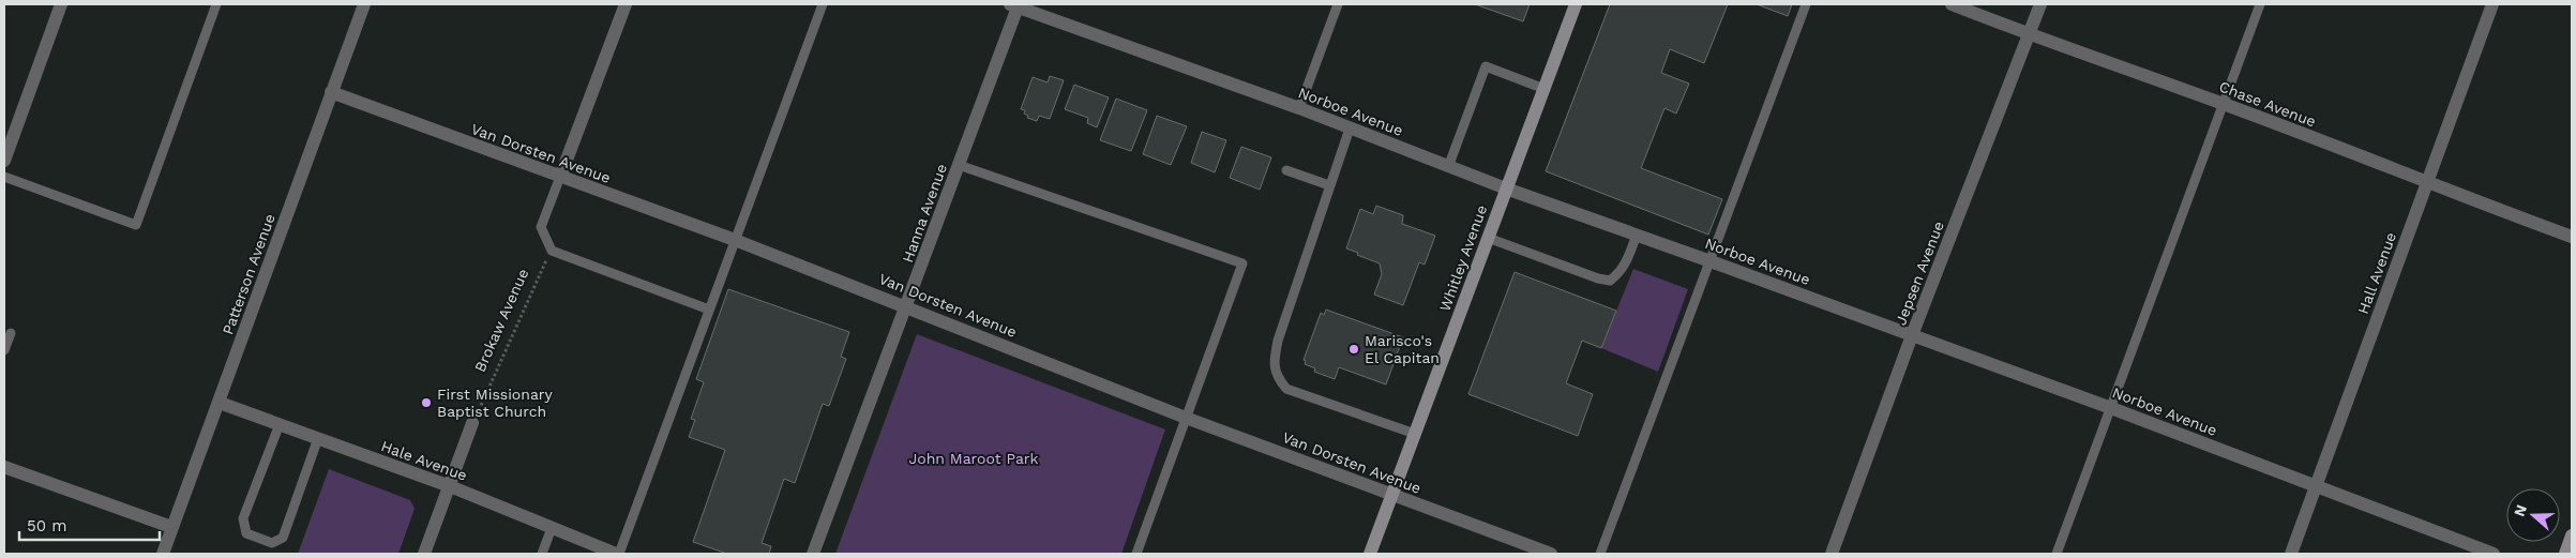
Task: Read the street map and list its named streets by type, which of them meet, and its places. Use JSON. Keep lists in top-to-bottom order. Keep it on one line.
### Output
{"streets":{"street":["Chase Avenue","Norboe Avenue","Van Dorsten Avenue","Hanna Avenue","Whitley Avenue","Jepsen Avenue","Hall Avenue","Patterson Avenue","Hale Avenue"],"path":["Brokaw Avenue"]},"crossings":[["Chase Avenue","Jepsen Avenue"],["Chase Avenue","Hall Avenue"],["Norboe Avenue","Hanna Avenue"],["Norboe Avenue","Whitley Avenue"],["Norboe Avenue","Jepsen Avenue"],["Norboe Avenue","Hall Avenue"],["Van Dorsten Avenue","Hanna Avenue"],["Van Dorsten Avenue","Whitley Avenue"],["Van Dorsten Avenue","Patterson Avenue"],["Patterson Avenue","Hale Avenue"]],"parks":["John Maroot Park"],"places":["Marisco's El Capitan","First Missionary Baptist Church"],"scale_bar":"50 m","north":"left"}
